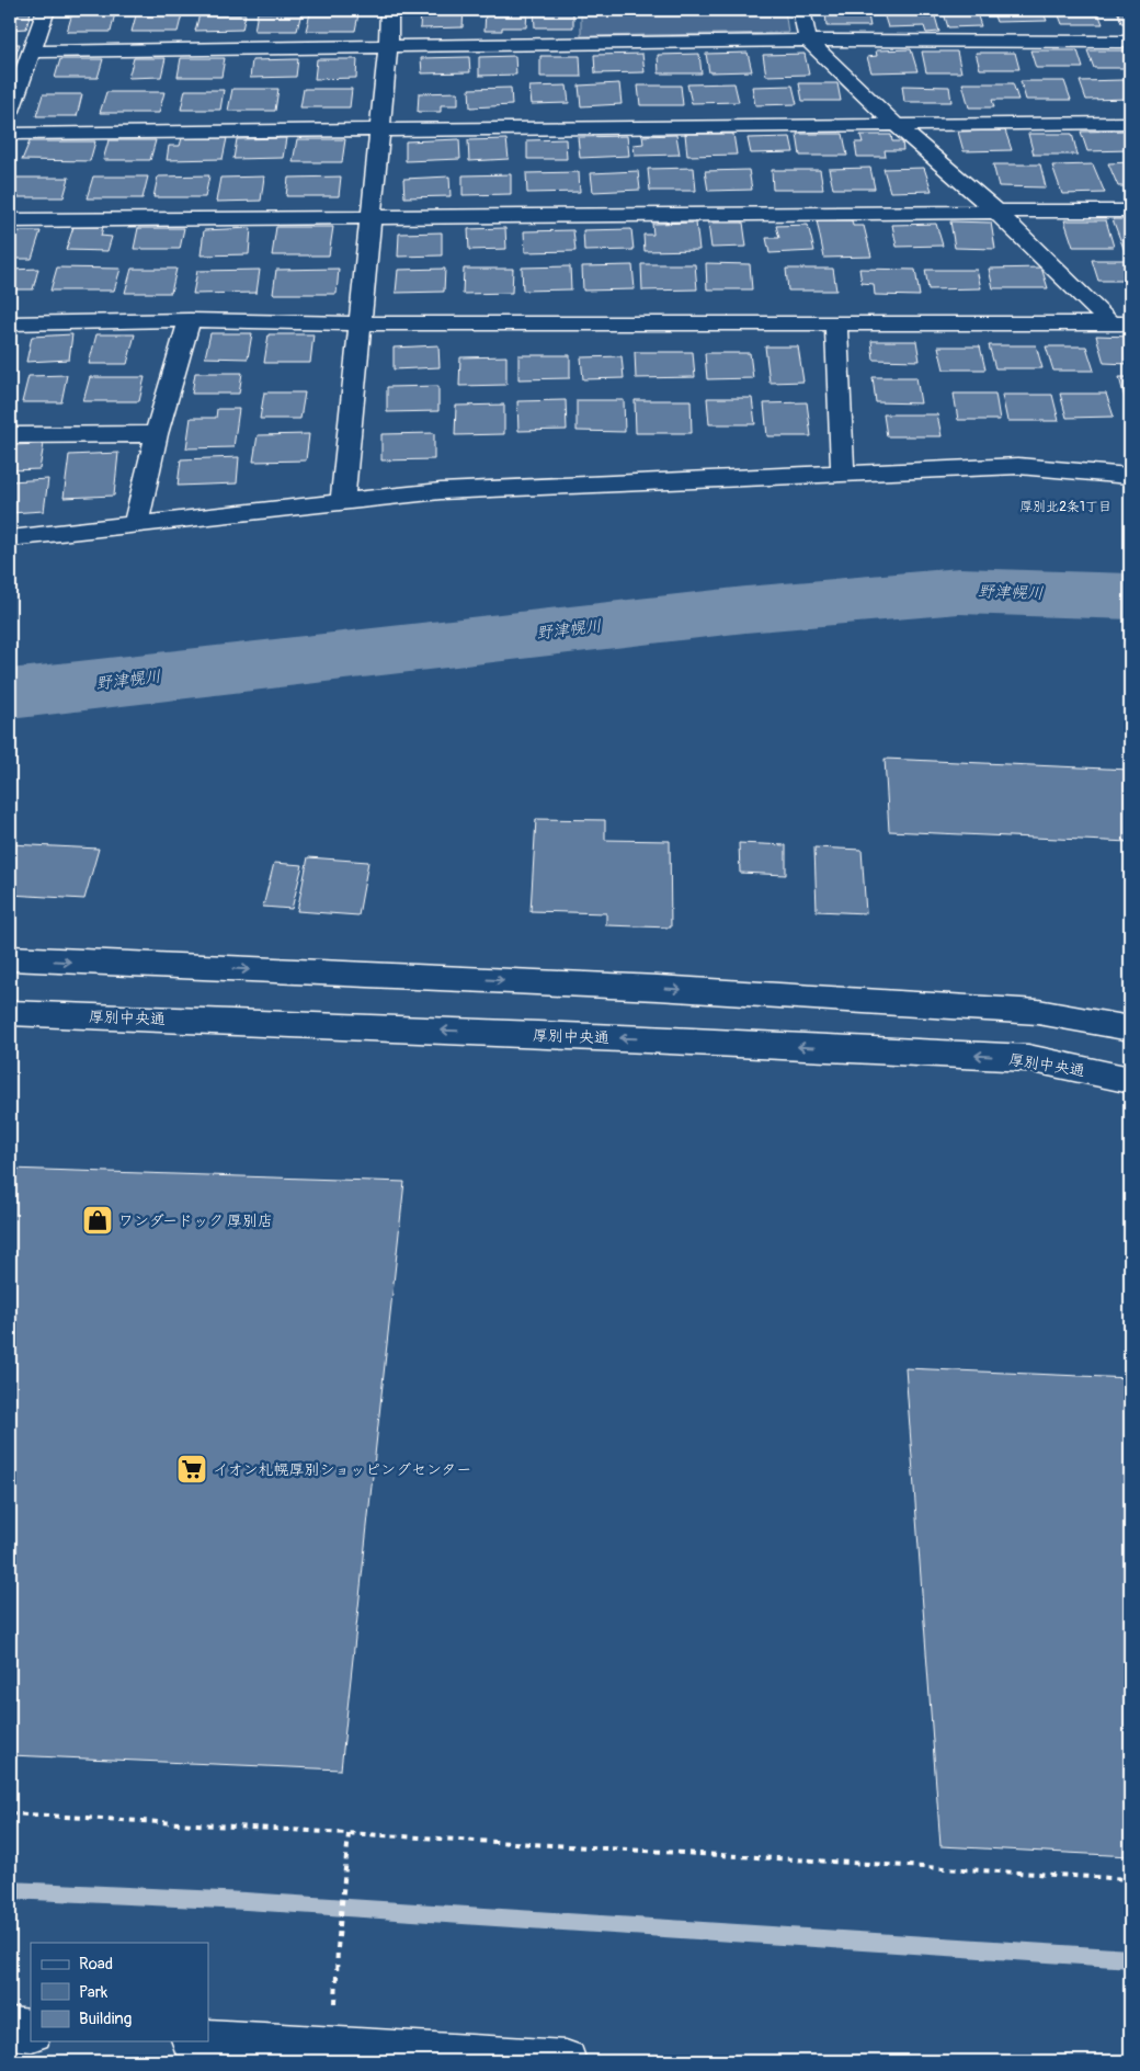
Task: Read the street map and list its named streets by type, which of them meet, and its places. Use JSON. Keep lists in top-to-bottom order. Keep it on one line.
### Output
{"streets":{"street":["厚別中央通"]},"districts":["厚別北2条1丁目"],"water":["野津幌川"],"places":{"shop":["ワンダードック 厚別店"],"supermarket":["イオン札幌厚別ショッピングセンター"]},"legend":["Road","Park","Building"]}
